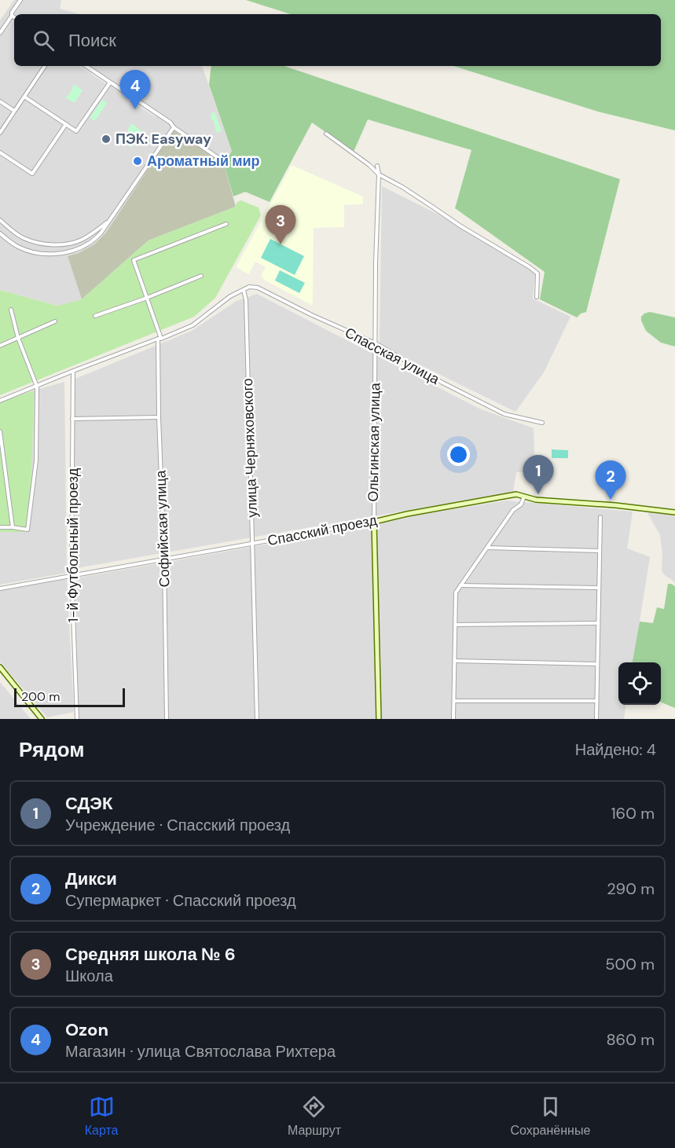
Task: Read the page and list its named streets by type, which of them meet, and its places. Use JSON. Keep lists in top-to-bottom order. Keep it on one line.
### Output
{"streets":{"street":["Спасская улица","Ольгинская улица","улица Черняховского","Софийская улица","Спасский проезд","1-й Футбольный проезд"]},"crossings":[["Спасская улица","Ольгинская улица"],["Спасская улица","улица Черняховского"],["Ольгинская улица","Спасский проезд"],["улица Черняховского","Спасский проезд"],["Софийская улица","Спасский проезд"],["Спасский проезд","1-й Футбольный проезд"]],"places":["ПЭК: Easyway","Ароматный мир"],"scale_bar":"200 m","page":{"search":"Поиск","pins":["4","3","1","2"],"scale":"200 m","heading":["Рядом","Найдено: 4"],"list":[{"mark":"1","name":"СДЭК","note":"Учреждение · Спасский проезд","value":"160 m"},{"mark":"2","name":"Дикси","note":"Супермаркет · Спасский проезд","value":"290 m"},{"mark":"3","name":"Средняя школа № 6","note":"Школа","value":"500 m"},{"mark":"4","name":"Ozon","note":"Магазин · улица Святослава Рихтера","value":"860 m"}],"nav":["Карта","Маршрут","Сохранённые"]}}
